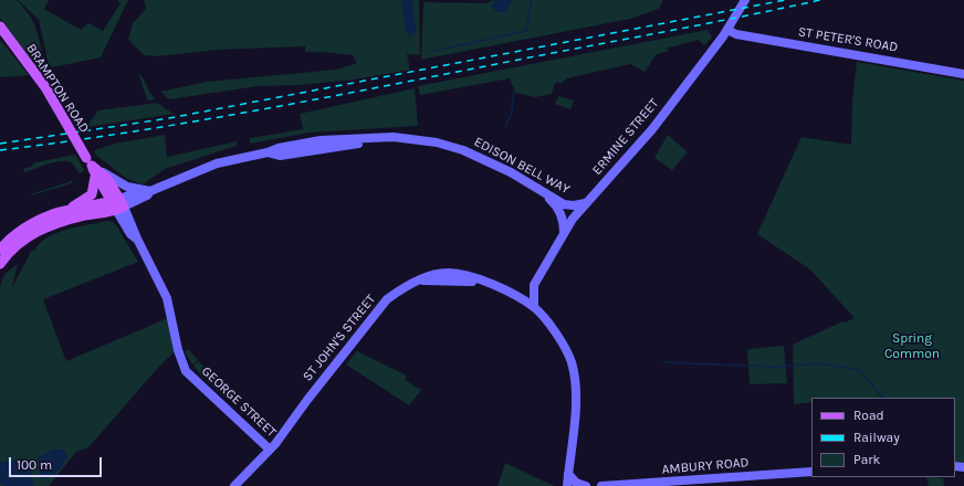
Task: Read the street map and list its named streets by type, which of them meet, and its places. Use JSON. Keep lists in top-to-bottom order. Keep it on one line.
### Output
{"streets":{"main road":["ST PETER'S ROAD","BRAMPTON ROAD","ERMINE STREET","EDISON BELL WAY","ST JOHN'S STREET","GEORGE STREET","AMBURY ROAD"]},"crossings":[["ST PETER'S ROAD","ERMINE STREET"],["BRAMPTON ROAD","EDISON BELL WAY"],["BRAMPTON ROAD","GEORGE STREET"],["ERMINE STREET","EDISON BELL WAY"],["ST JOHN'S STREET","GEORGE STREET"]],"parks":["Spring Common"],"legend":["Road","Railway","Park"],"scale_bar":"100 m"}
